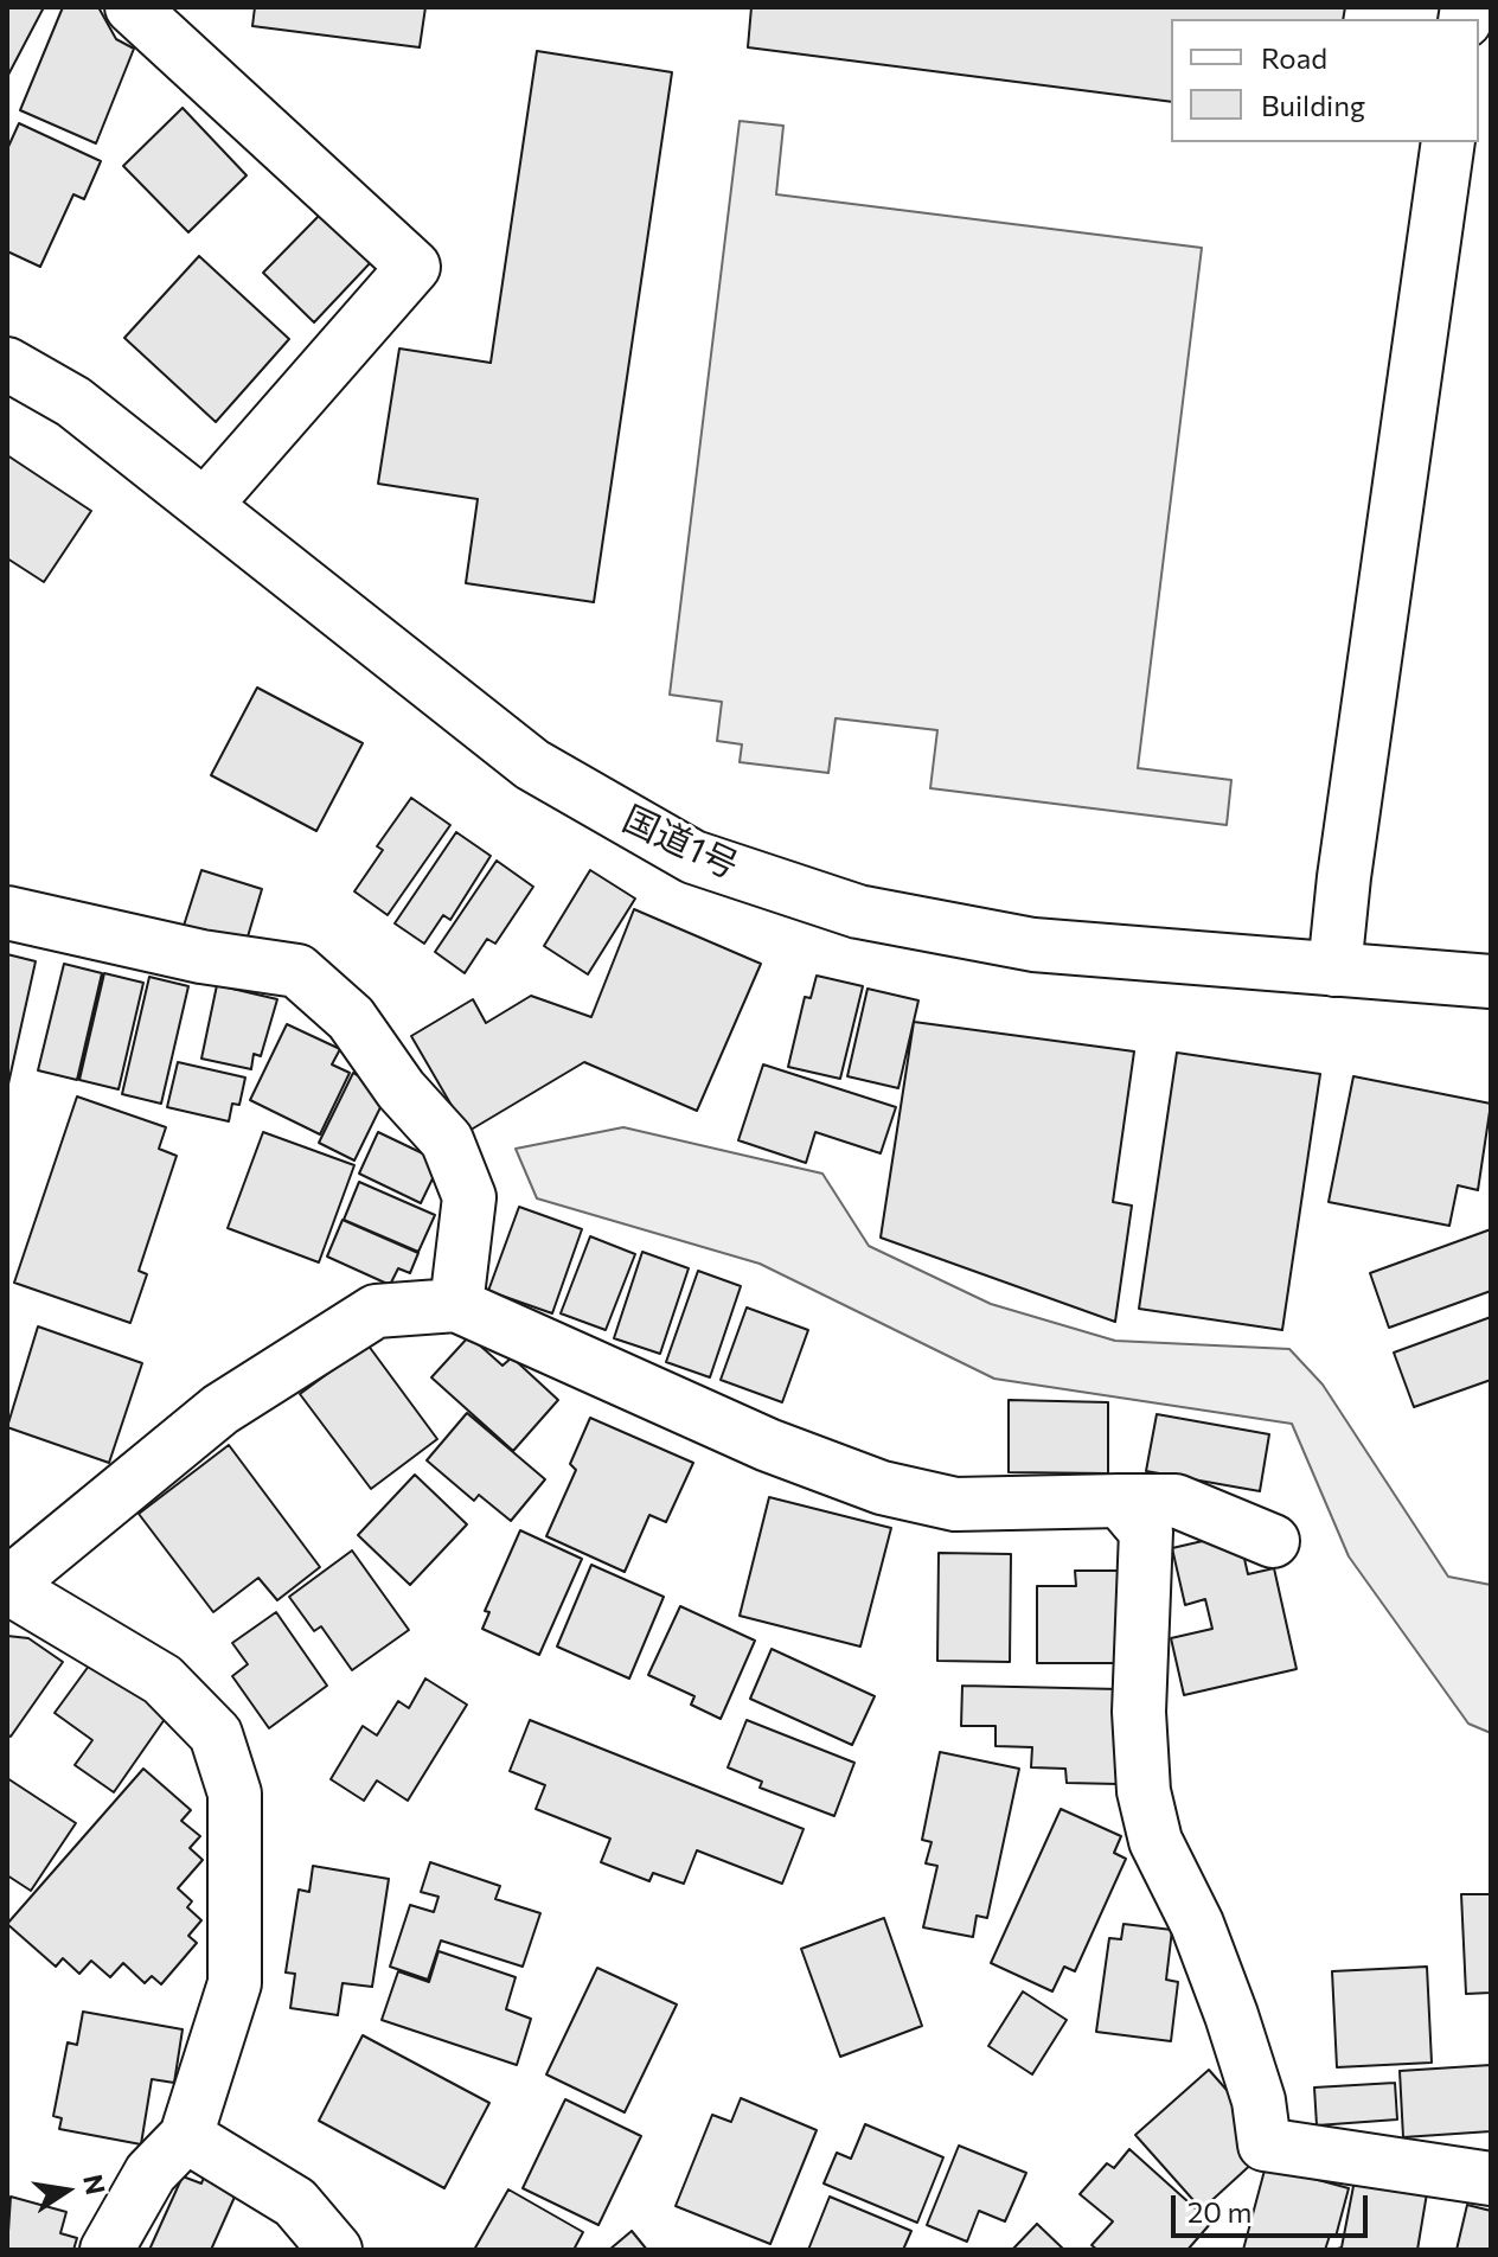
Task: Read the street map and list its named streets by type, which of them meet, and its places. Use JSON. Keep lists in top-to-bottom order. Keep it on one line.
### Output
{"streets":{"main road":["国道1号"]},"legend":["Road","Building"],"scale_bar":"20 m","north":"right"}
